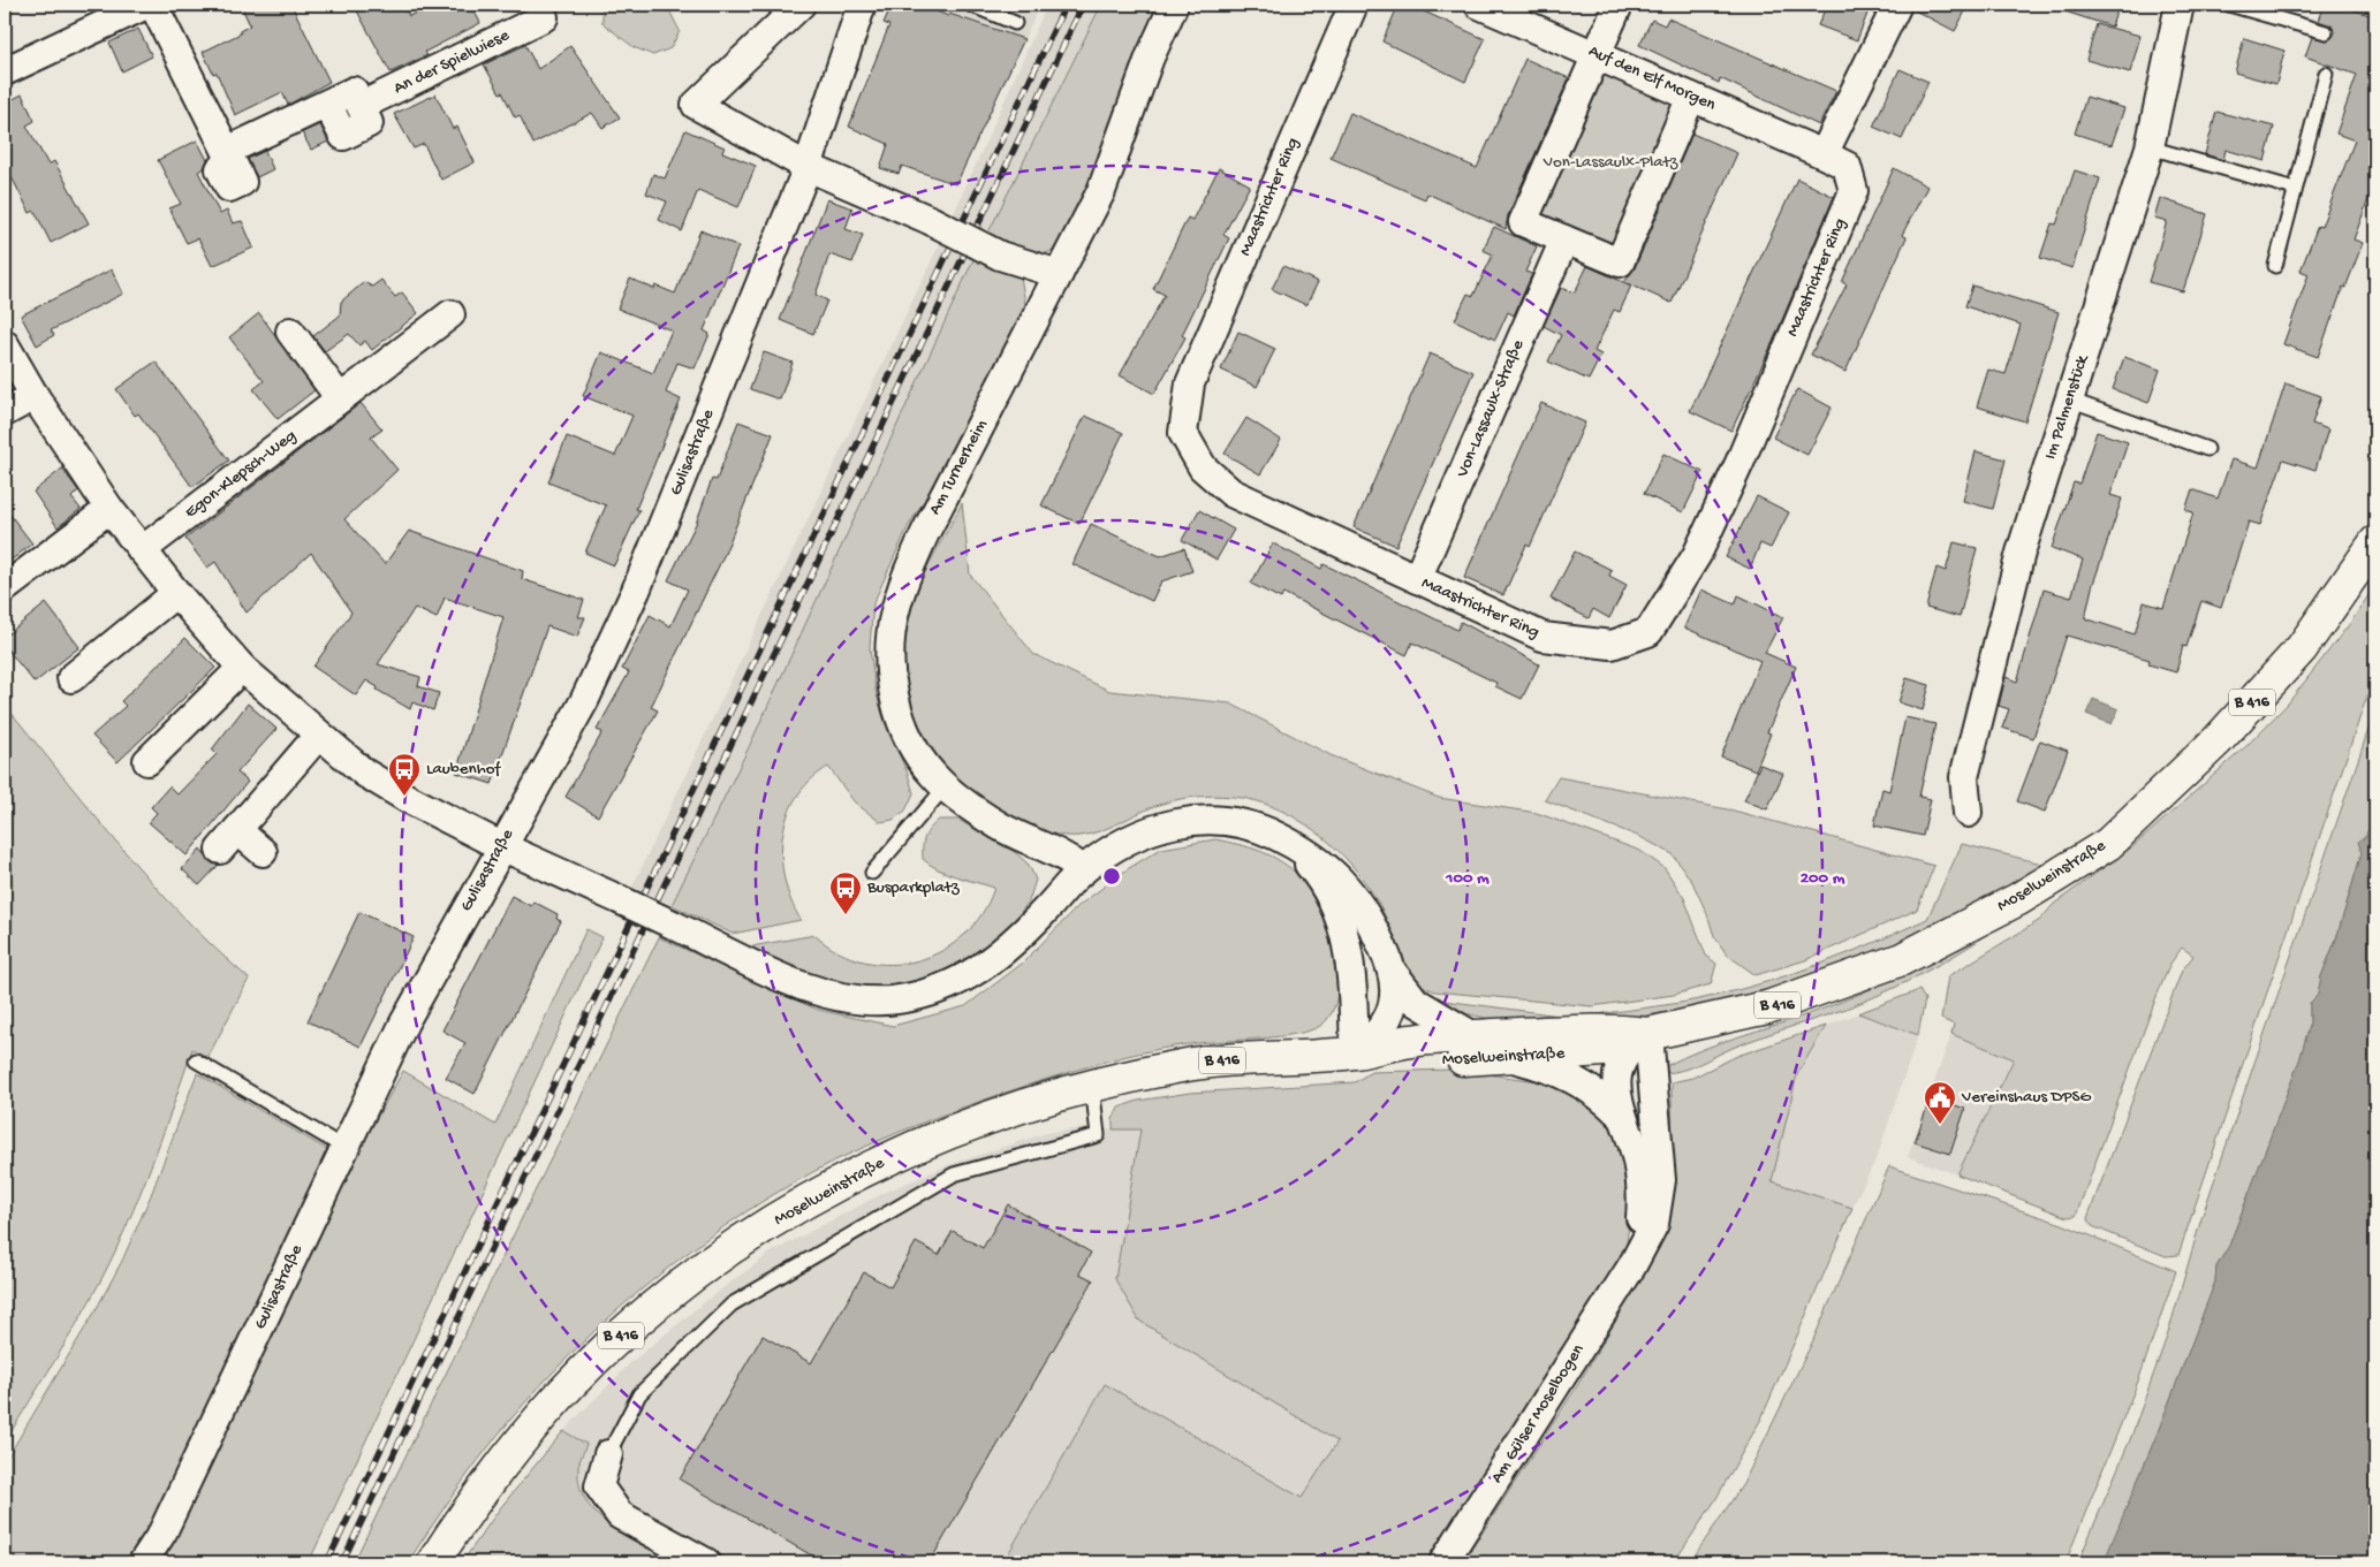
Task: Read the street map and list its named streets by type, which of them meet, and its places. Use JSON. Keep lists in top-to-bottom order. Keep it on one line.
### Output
{"streets":{"main road":["B 416","Moselweinstraße"],"street":["An der Spielwiese","Auf den Elf Morgen","Maastrichter Ring","Im Palmenstück","Von-Lassaulx-Straße","Gulisastraße","Am Turnerheim","Egon-Klepsch-Weg","Am Gülser Moselbogen"]},"crossings":[["Auf den Elf Morgen","Maastrichter Ring"],["Maastrichter Ring","Von-Lassaulx-Straße"],["Moselweinstraße","Am Gülser Moselbogen"]],"parks":["Von-Lassaulx-Platz"],"places":{"bus stop":["Laubenhof","Busparkplatz"],"public building":["Vereinshaus DPSG"]},"rings":["100 m","200 m"]}
